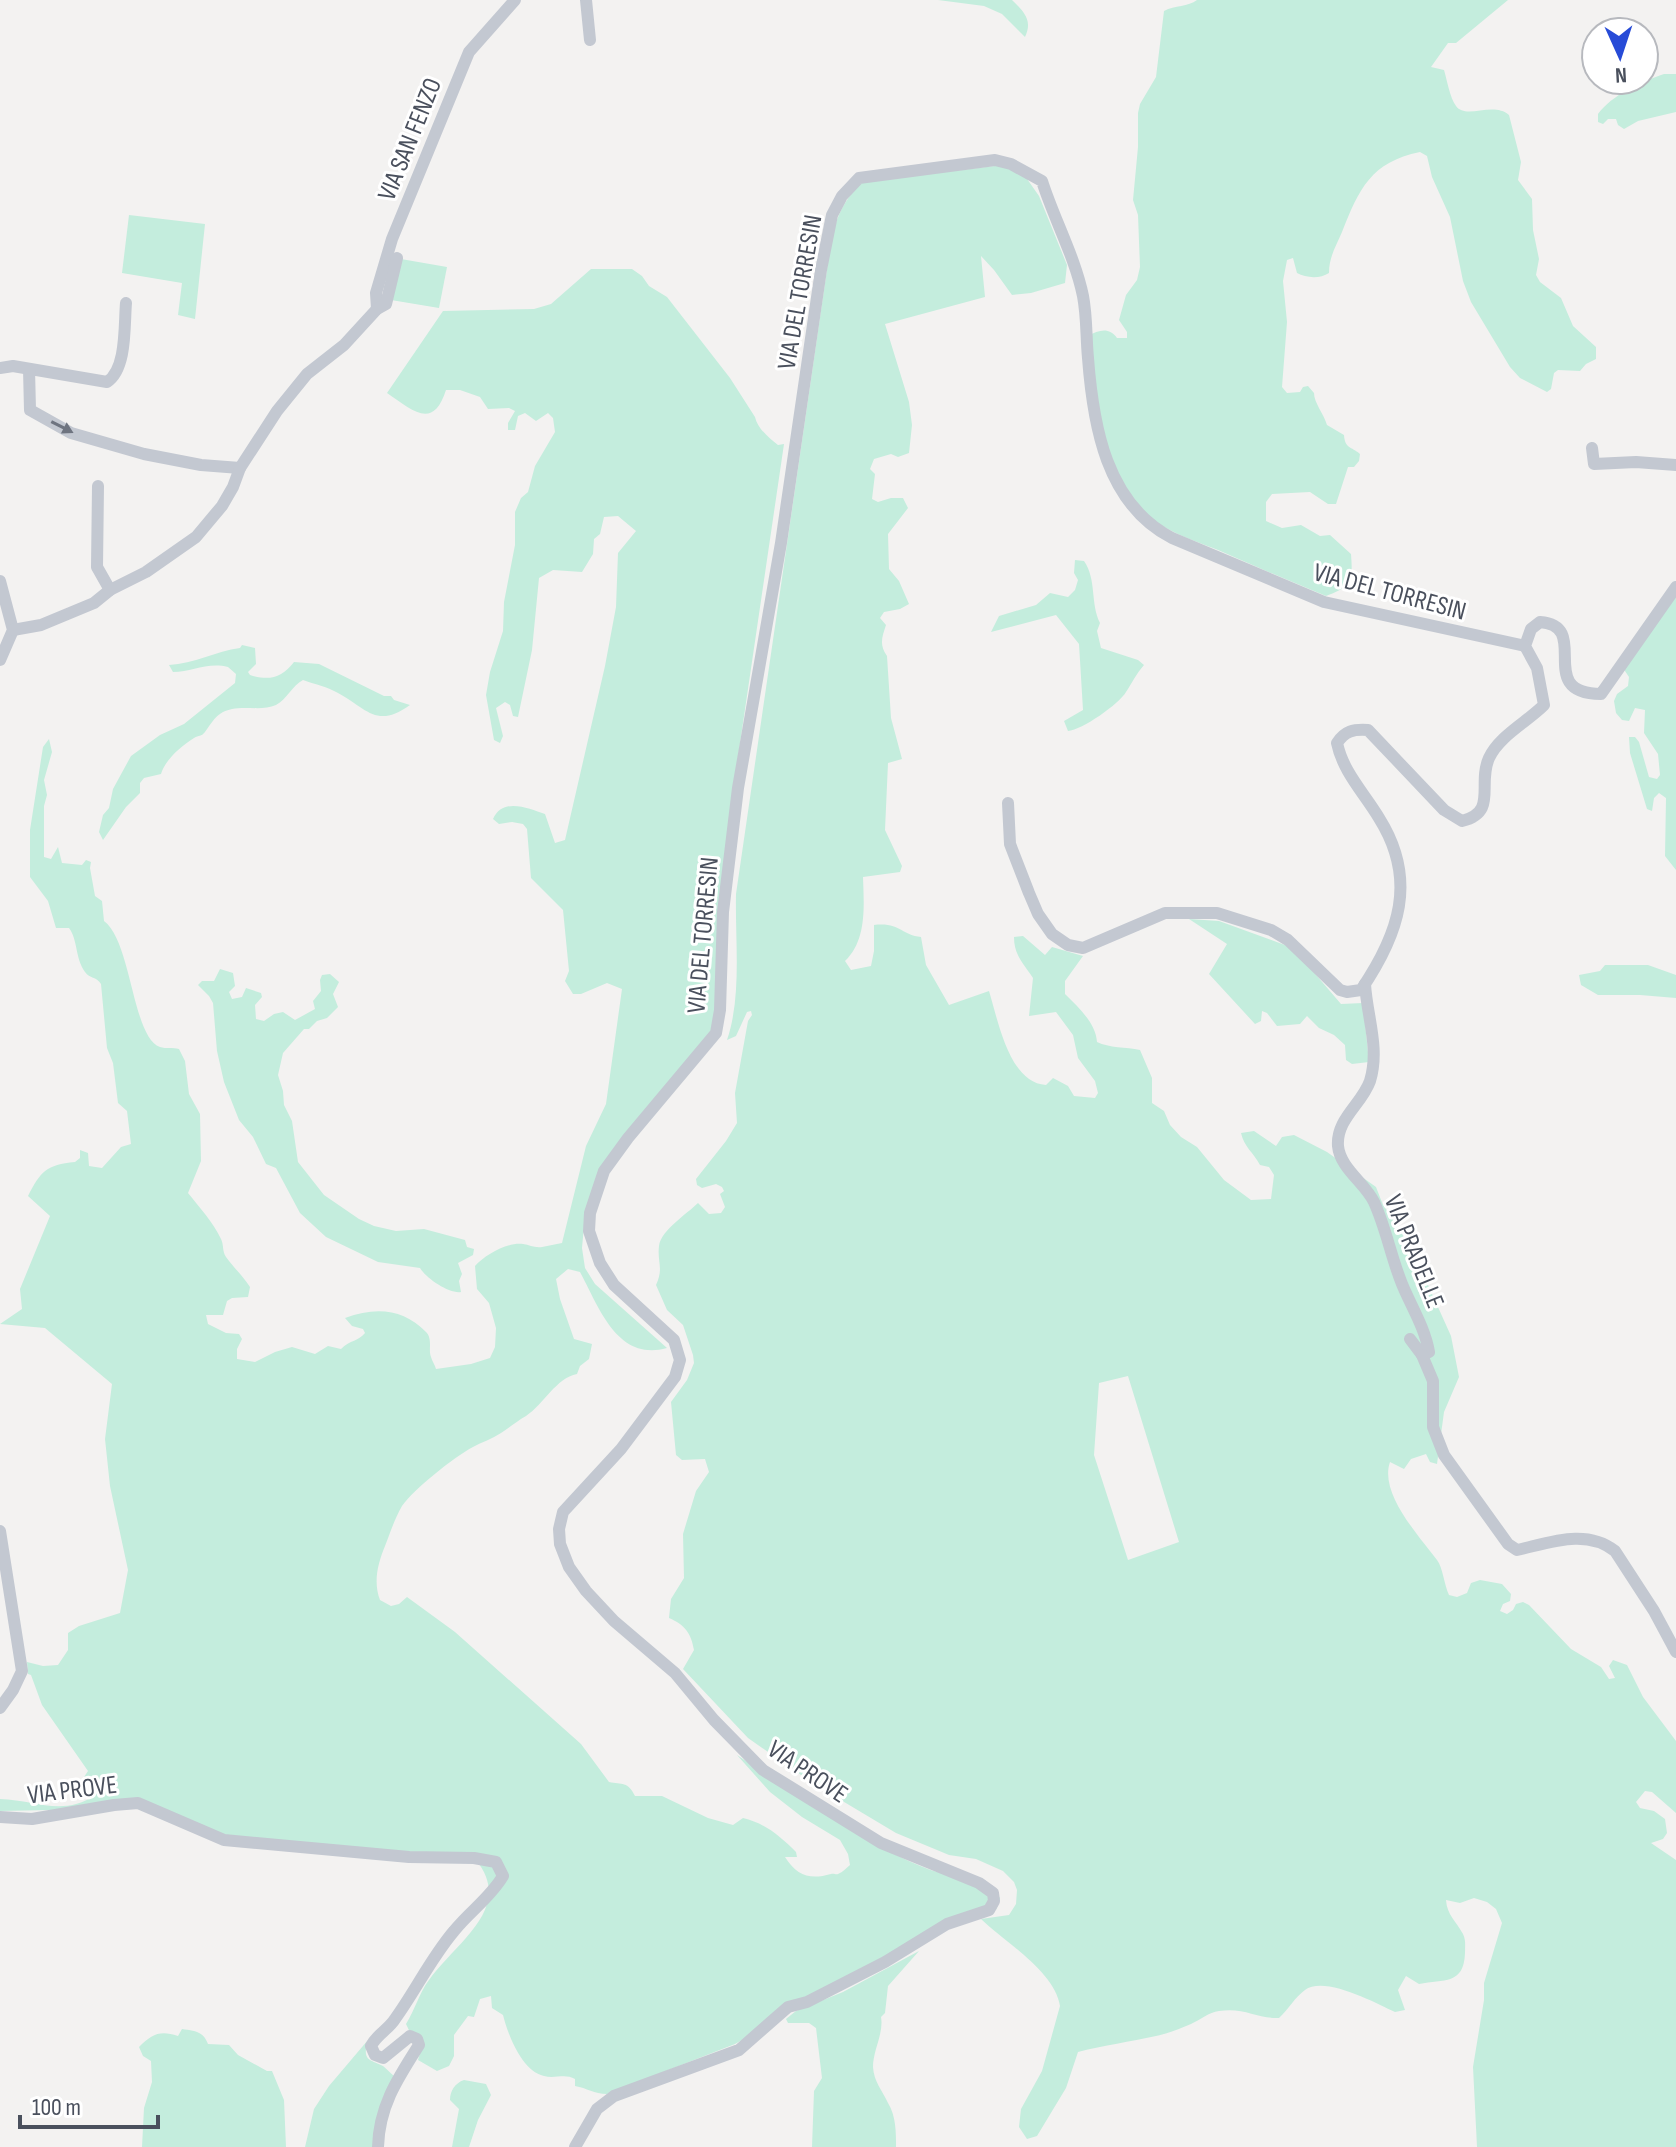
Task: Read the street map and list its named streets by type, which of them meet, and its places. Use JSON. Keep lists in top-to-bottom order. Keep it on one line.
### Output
{"streets":{"street":["VIA SAN FENZO","VIA DEL TORRESIN","VIA PRADELLE","VIA PROVE"]},"crossings":[["VIA DEL TORRESIN","VIA PROVE"]],"scale_bar":"100 m","north":"bottom"}
